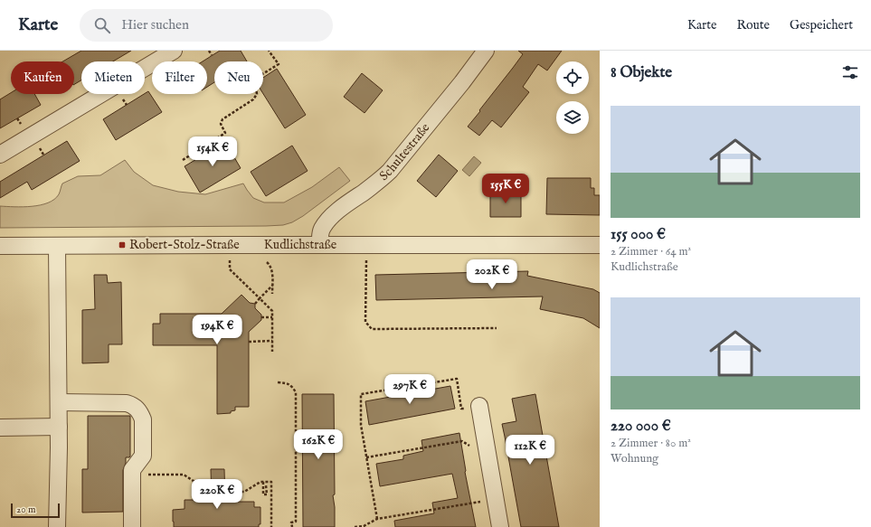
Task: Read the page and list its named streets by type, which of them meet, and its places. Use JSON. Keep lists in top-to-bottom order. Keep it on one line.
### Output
{"streets":{"street":["Schultestraße","Kudlichstraße"]},"crossings":[["Schultestraße","Kudlichstraße"]],"places":{"transit":["Robert-Stolz-Straße"]},"scale_bar":"20 m","page":{"header":"Karte","search":"Hier suchen","nav":["Karte","Route","Gespeichert"],"heading":"8 Objekte","chip":["Kaufen","Mieten","Filter","Neu"],"list":[{"name":"155 000 €","note":"2 Zimmer · 64 m² · Kudlichstraße"},{"name":"220 000 €","note":"2 Zimmer · 80 m² · Wohnung"}],"price":["154K €","155K €","202K €","194K €","297K €","162K €","112K €","220K €"],"scale":"20 m"}}
